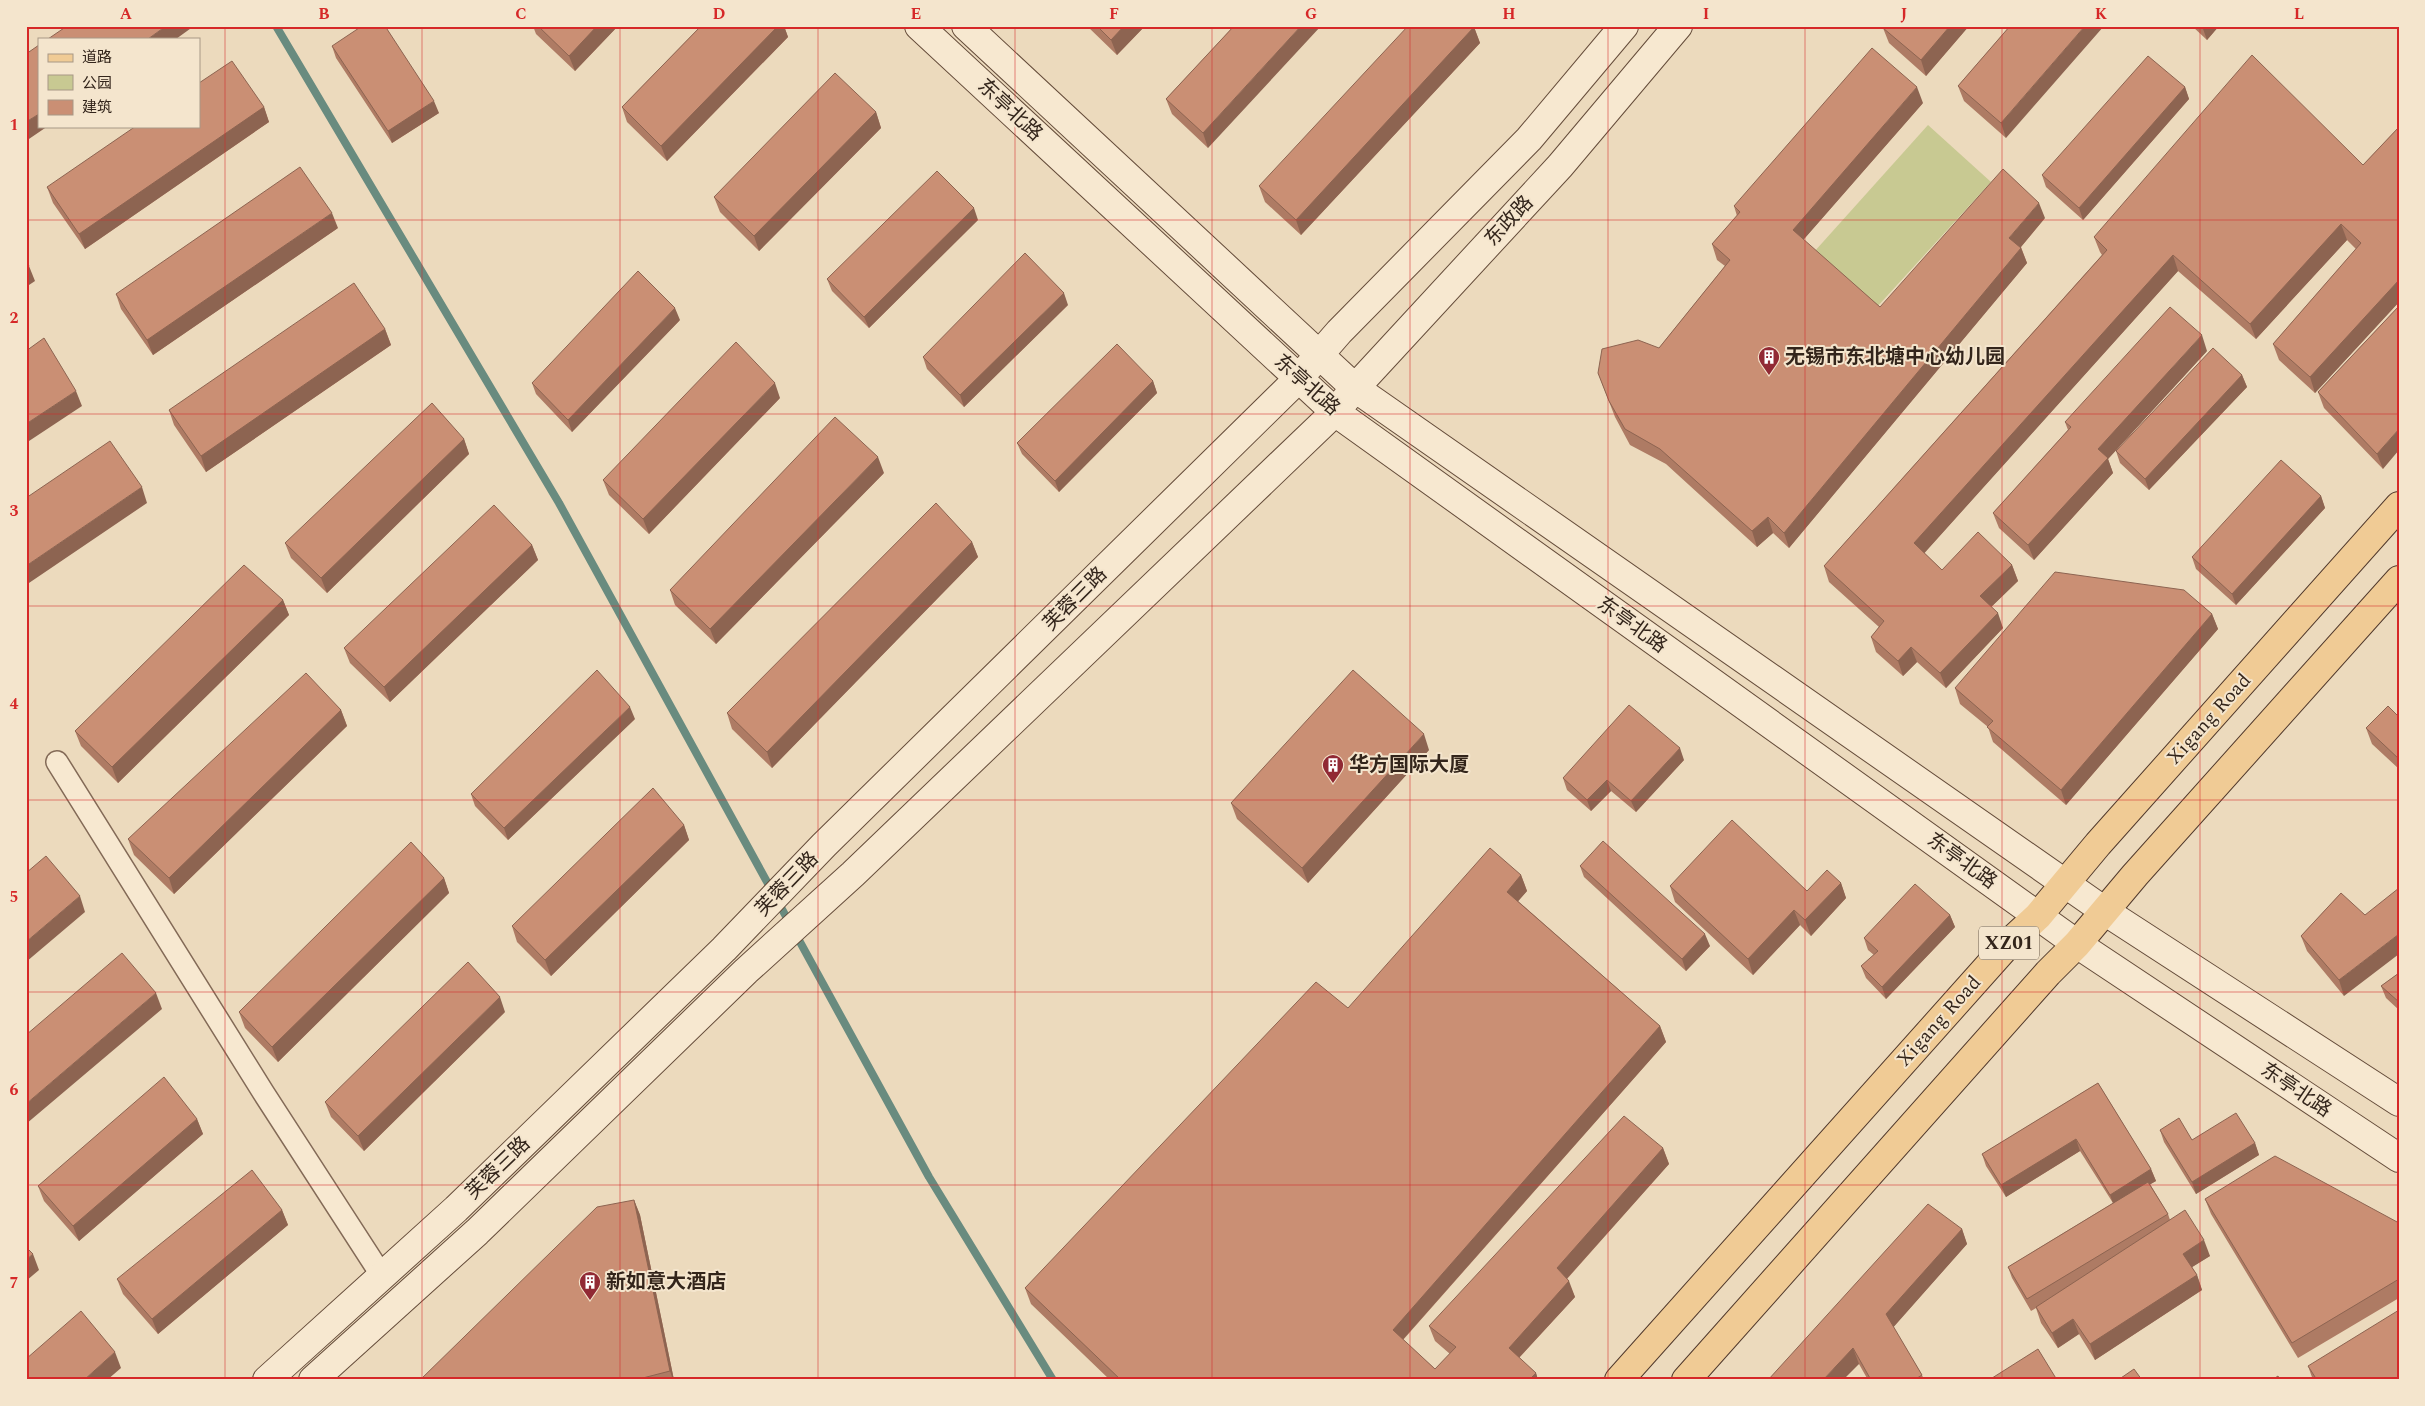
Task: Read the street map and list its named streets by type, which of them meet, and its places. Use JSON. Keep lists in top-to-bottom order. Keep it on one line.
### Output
{"streets":{"main road":["东亭北路","东政路","芙蓉三路","Xigang Road","XZ01"]},"crossings":[["东亭北路","东政路"],["东亭北路","芙蓉三路"],["东亭北路","Xigang Road"],["东亭北路","XZ01"],["东政路","芙蓉三路"]],"places":{"building":["无锡市东北塘中心幼儿园","华方国际大厦","新如意大酒店"]},"legend":["道路","公园","建筑"],"grid":{"columns":["A","B","C","D","E","F","G","H","I","J","K","L"],"rows":["1","2","3","4","5","6","7"]}}
